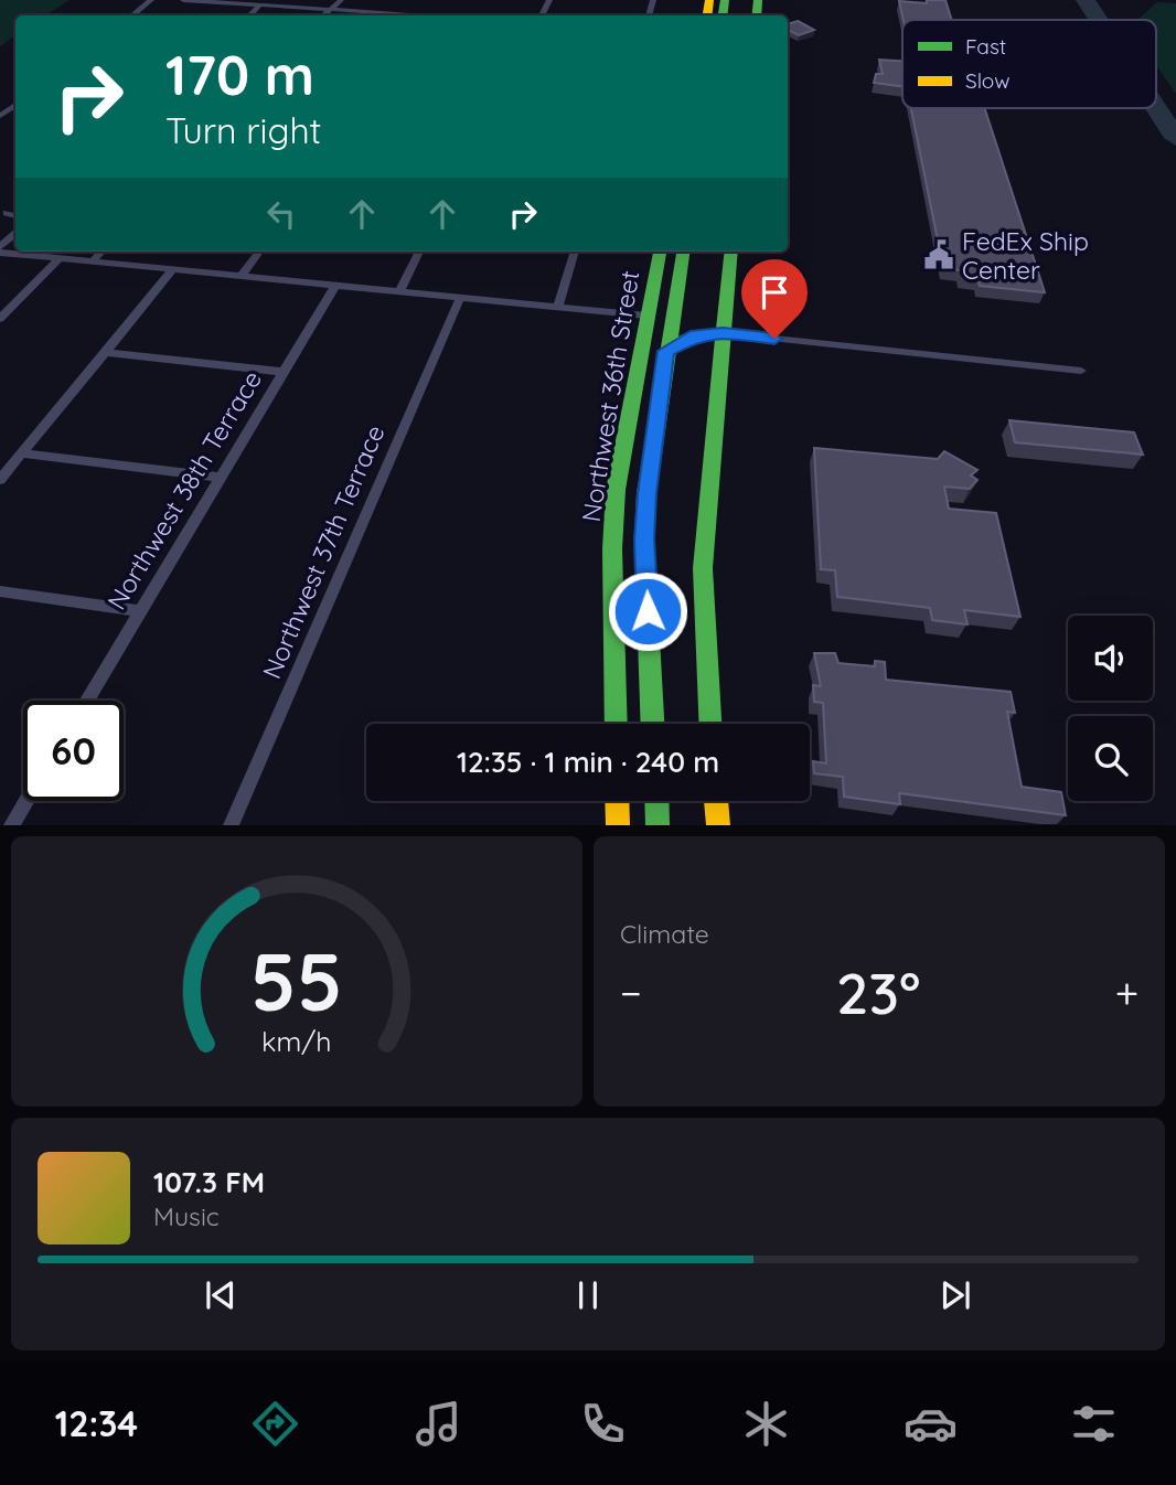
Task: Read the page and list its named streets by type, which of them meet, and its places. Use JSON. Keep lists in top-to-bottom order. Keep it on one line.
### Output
{"streets":{"main road":["Northwest 36th Street"],"street":["Northwest 38th Terrace","Northwest 37th Terrace"]},"places":{"public building":["FedEx Ship Center"]},"legend":["Fast","Slow"],"page":{"turn":["170 m","Turn right"],"limit":"60","trip":"12:35 · 1 min · 240 m","tile":"Climate","heat":["−","23°","+"],"song":["107.3 FM","Music"],"tabs":"12:34","gauge":["55","km/h"]}}
